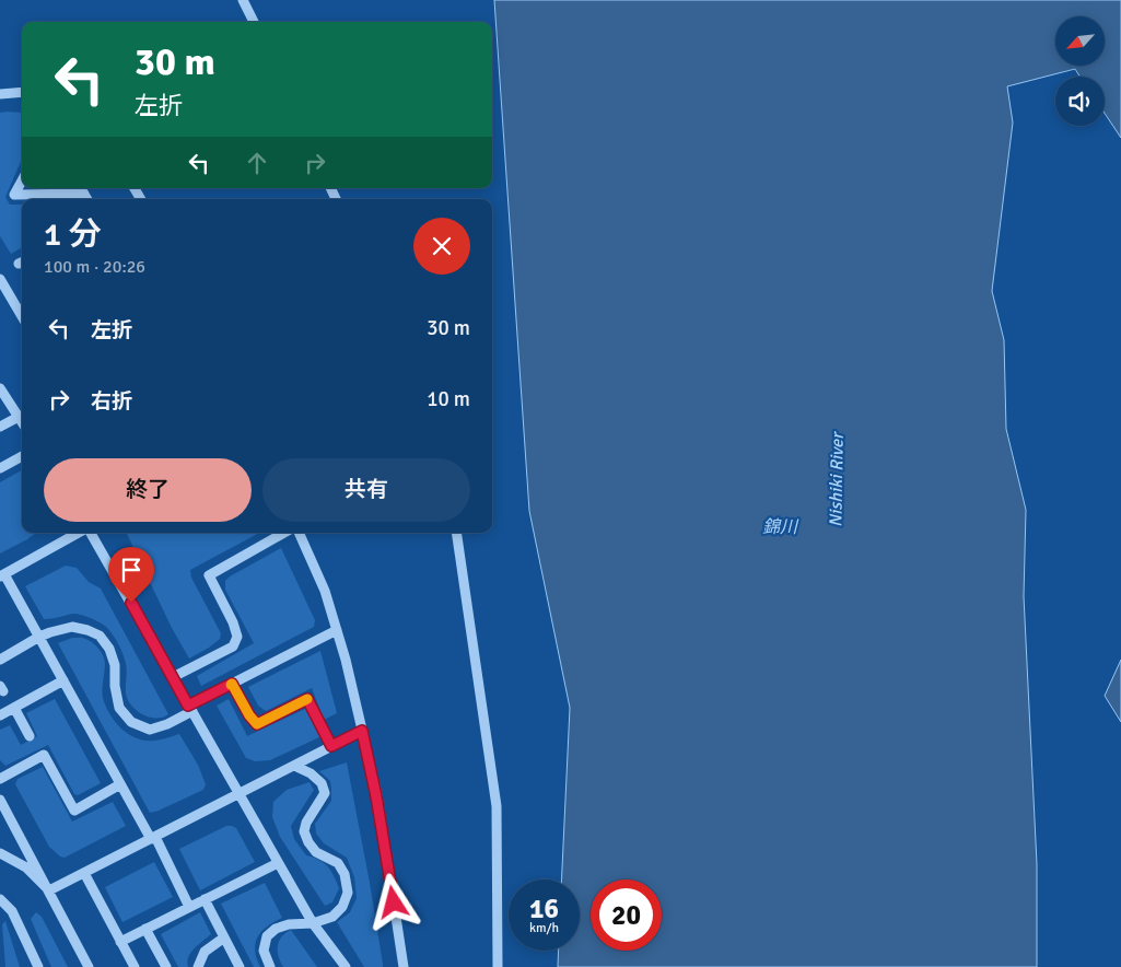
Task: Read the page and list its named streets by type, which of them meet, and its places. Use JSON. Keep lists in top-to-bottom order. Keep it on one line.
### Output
{"water":["Nishiki River","錦川"],"north":"bottom left","page":{"turn":["30 m","左折"],"heading":["1 分","100 m · 20:26"],"list":[{"name":"左折","value":"30 m"},{"name":"右折","value":"10 m"}],"buttons":["終了","共有"],"speed":"16 km/h","limit":"20"}}
